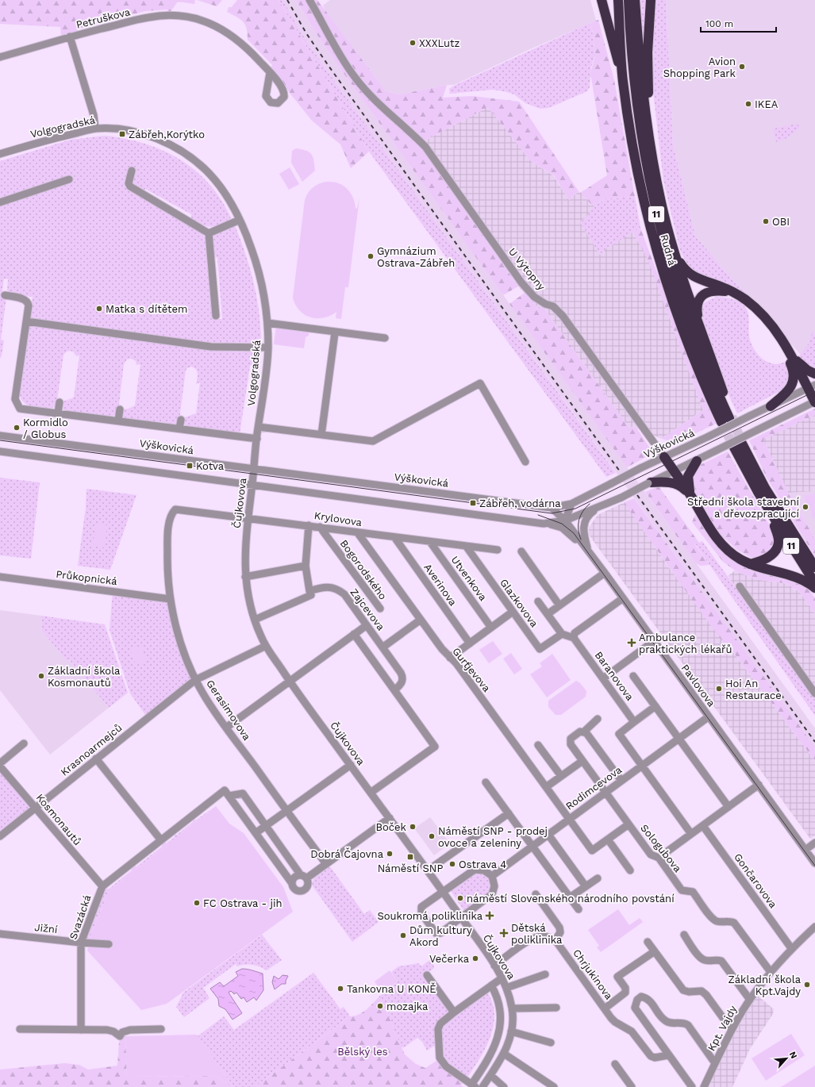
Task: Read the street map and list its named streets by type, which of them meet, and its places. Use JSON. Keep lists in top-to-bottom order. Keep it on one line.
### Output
{"streets":{"highway":["11","Rudná"],"street":["Petruškova","Volgogradská","U Výtopny","Výškovická","Čujkovova","Krylovova","Bogorodského","Průkopnická","Utvenkova","Averinova","Glazkovova","Zajcevova","Gurťjevova","Baranovova","Pavlovova","Gerasimovova","Krasnoarmejců","Rodimcevova","Kosmonautů","Sologubova","Gončarovova","Svazácká","Jižní","Chrjukinova","Kpt. Vajdy"]},"crossings":[["Volgogradská","Výškovická"],["Volgogradská","Čujkovova"],["U Výtopny","Výškovická"],["Výškovická","Čujkovova"],["Výškovická","Pavlovova"],["Čujkovova","Krylovova"],["Čujkovova","Krasnoarmejců"],["Krylovova","Bogorodského"],["Krylovova","Utvenkova"],["Krylovova","Averinova"],["Krylovova","Glazkovova"],["Krylovova","Gurťjevova"],["Krylovova","Gerasimovova"],["Průkopnická","Gerasimovova"],["Gurťjevova","Rodimcevova"],["Baranovova","Rodimcevova"],["Pavlovova","Rodimcevova"],["Gerasimovova","Krasnoarmejců"],["Krasnoarmejců","Kosmonautů"],["Rodimcevova","Sologubova"],["Kosmonautů","Svazácká"],["Sologubova","Kpt. Vajdy"],["Gončarovova","Kpt. Vajdy"],["Svazácká","Jižní"]],"parks":["Bělský les"],"places":{"other":["XXXLutz","Avion Shopping Park","IKEA","OBI","Gymnázium Ostrava-Zábřeh","Matka s dítětem","Kormidlo / Globus","Střední škola stavební a dřevozpracující","Základní škola Kosmonautů","Hoi An Restaurace","Boček","Náměstí SNP - prodej ovoce a zeleniny","Dobrá Čajovna","Ostrava 4","náměstí Slovenského národního povstání","FC Ostrava - jih","Dům kultury Akord","Večerka","Základní škola Kpt.Vajdy","Tankovna U KONĚ","mozajka"],"transit":["Zábřeh,Korýtko","Kotva","Zábřeh, vodárna","Náměstí SNP"],"health":["Ambulance praktických lékařů","Soukromá poliklinika","Dětská poliklinika"]},"scale_bar":"100 m","north":"top right"}
